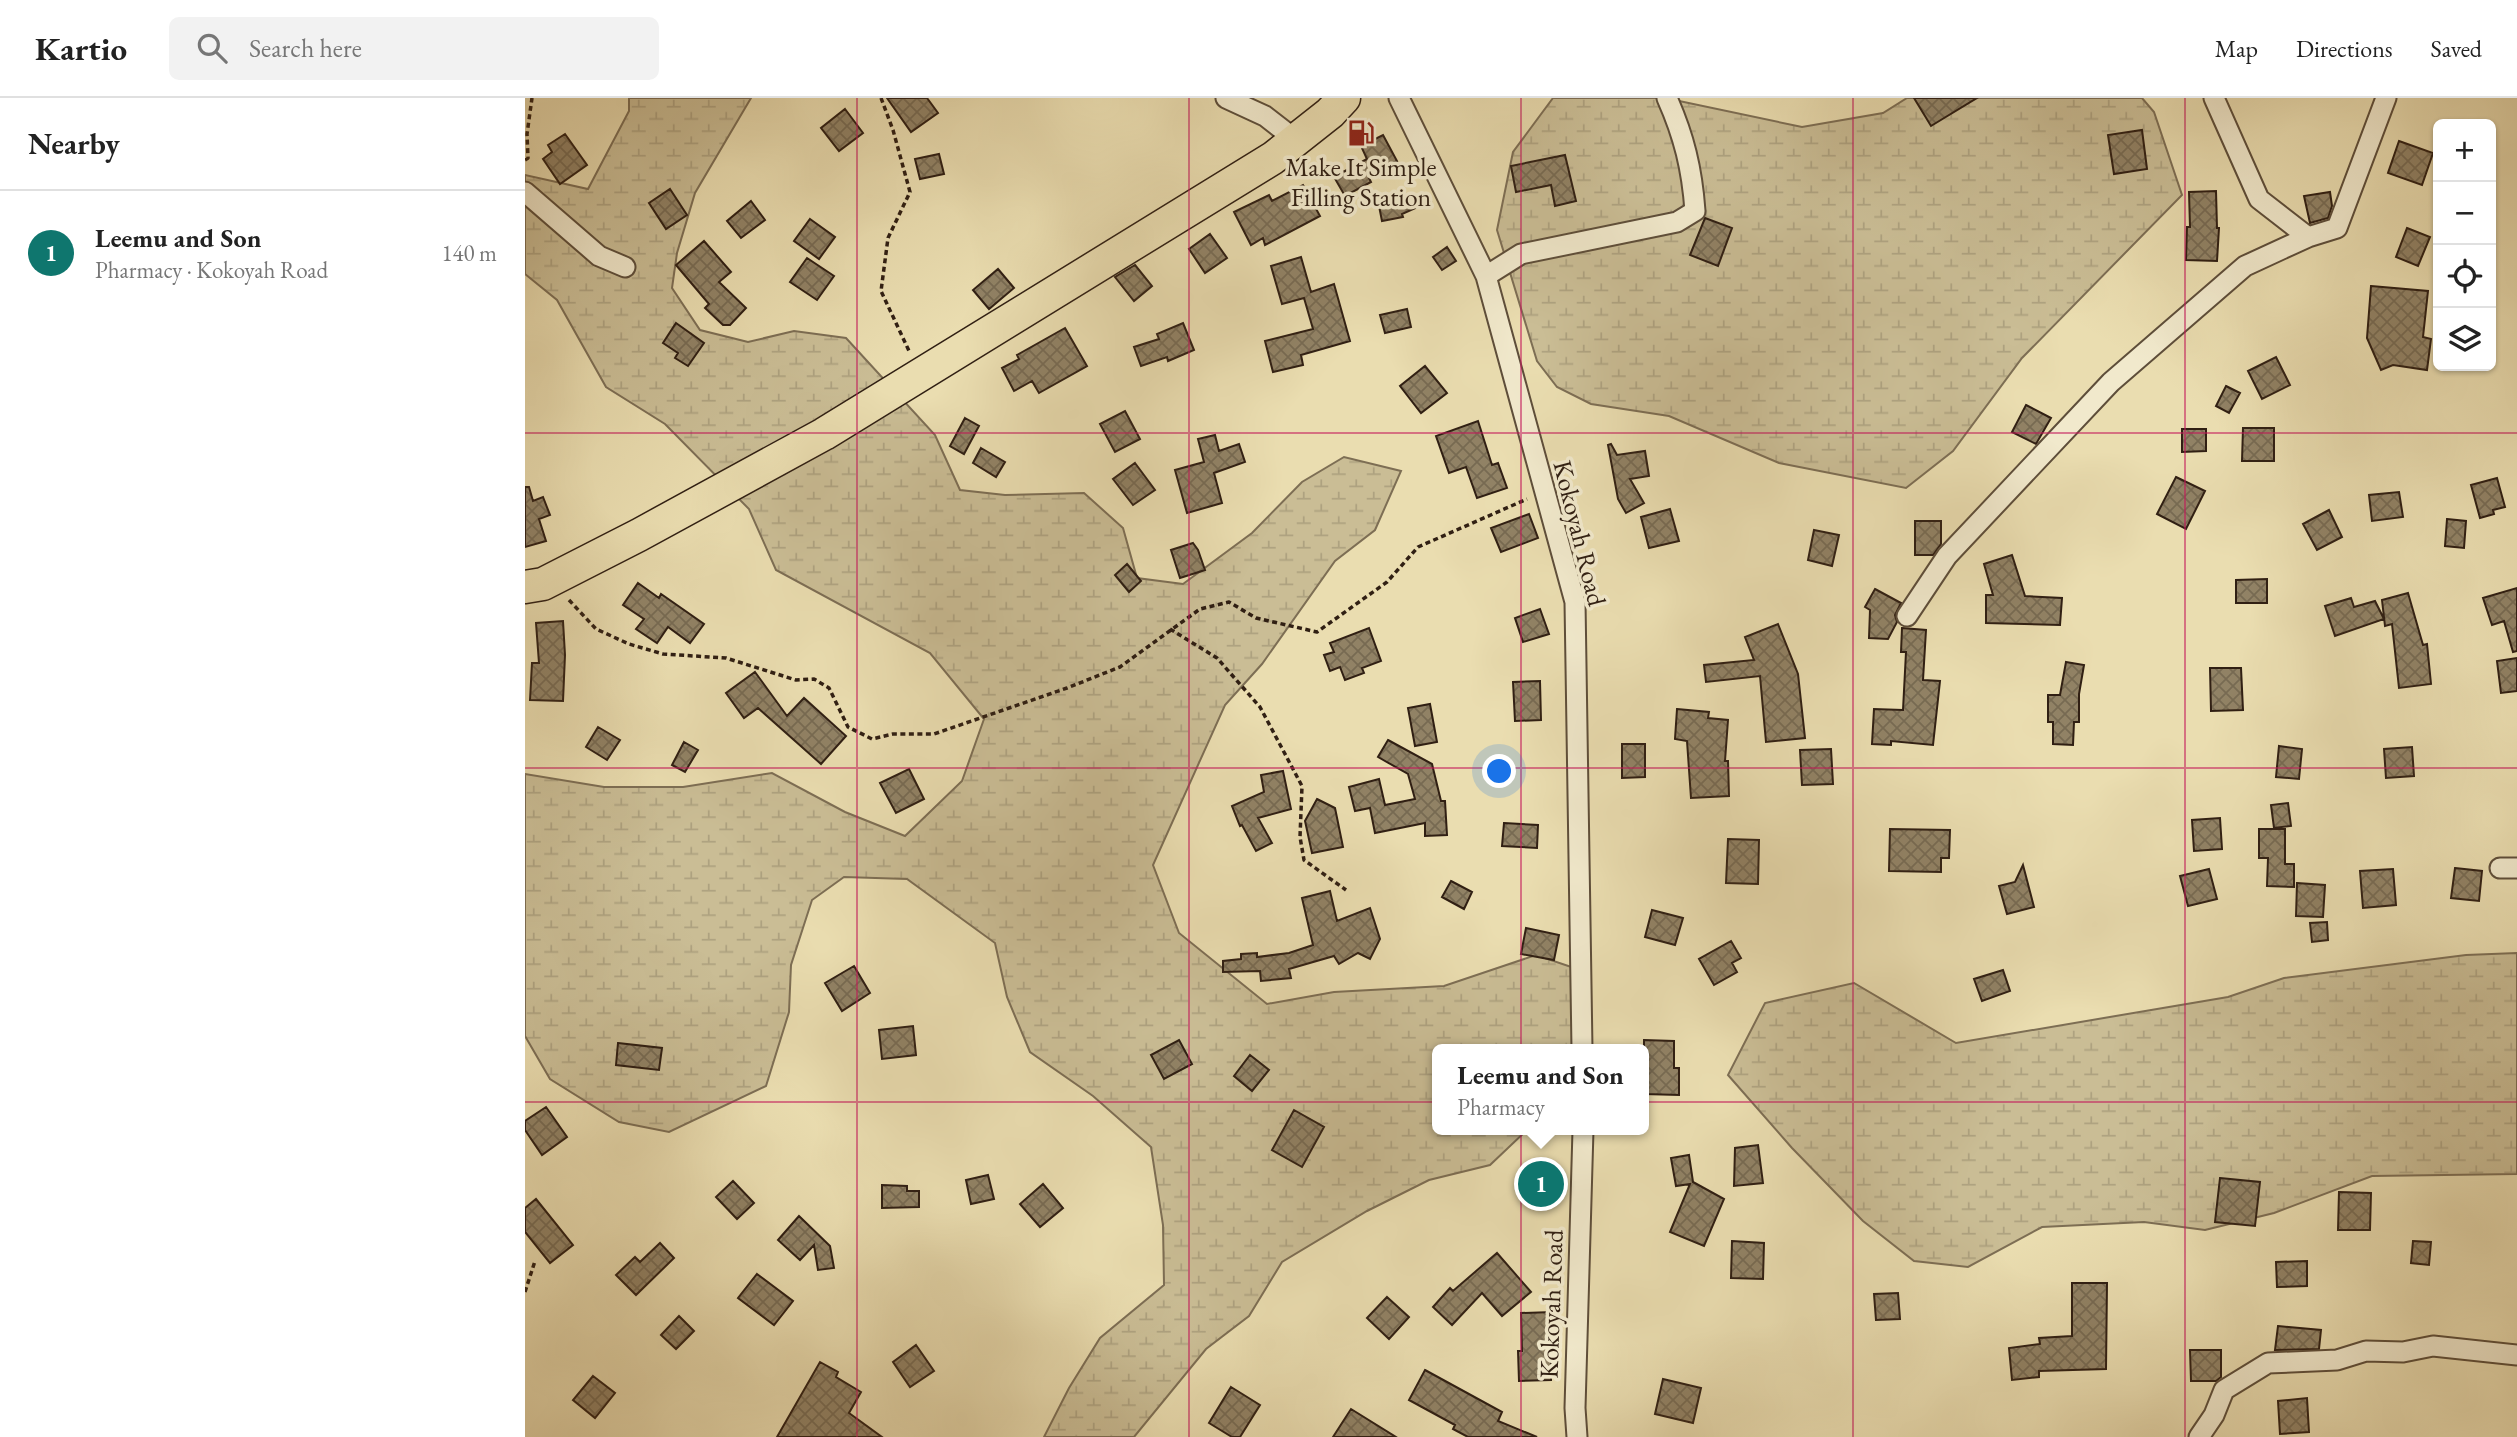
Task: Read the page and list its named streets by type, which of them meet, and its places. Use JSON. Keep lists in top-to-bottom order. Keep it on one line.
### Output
{"streets":{"street":["Kokoyah Road"]},"places":{"fuel station":["Make It Simple Filling Station"]},"page":{"header":"Kartio","search":"Search here","nav":["Map","Directions","Saved"],"heading":"Nearby","map_buttons":["+","−"],"list":[{"mark":"1","name":"Leemu and Son","note":"Pharmacy · Kokoyah Road","value":"140 m"}],"popup":["Leemu and Son","Pharmacy"],"pins":"1"}}
